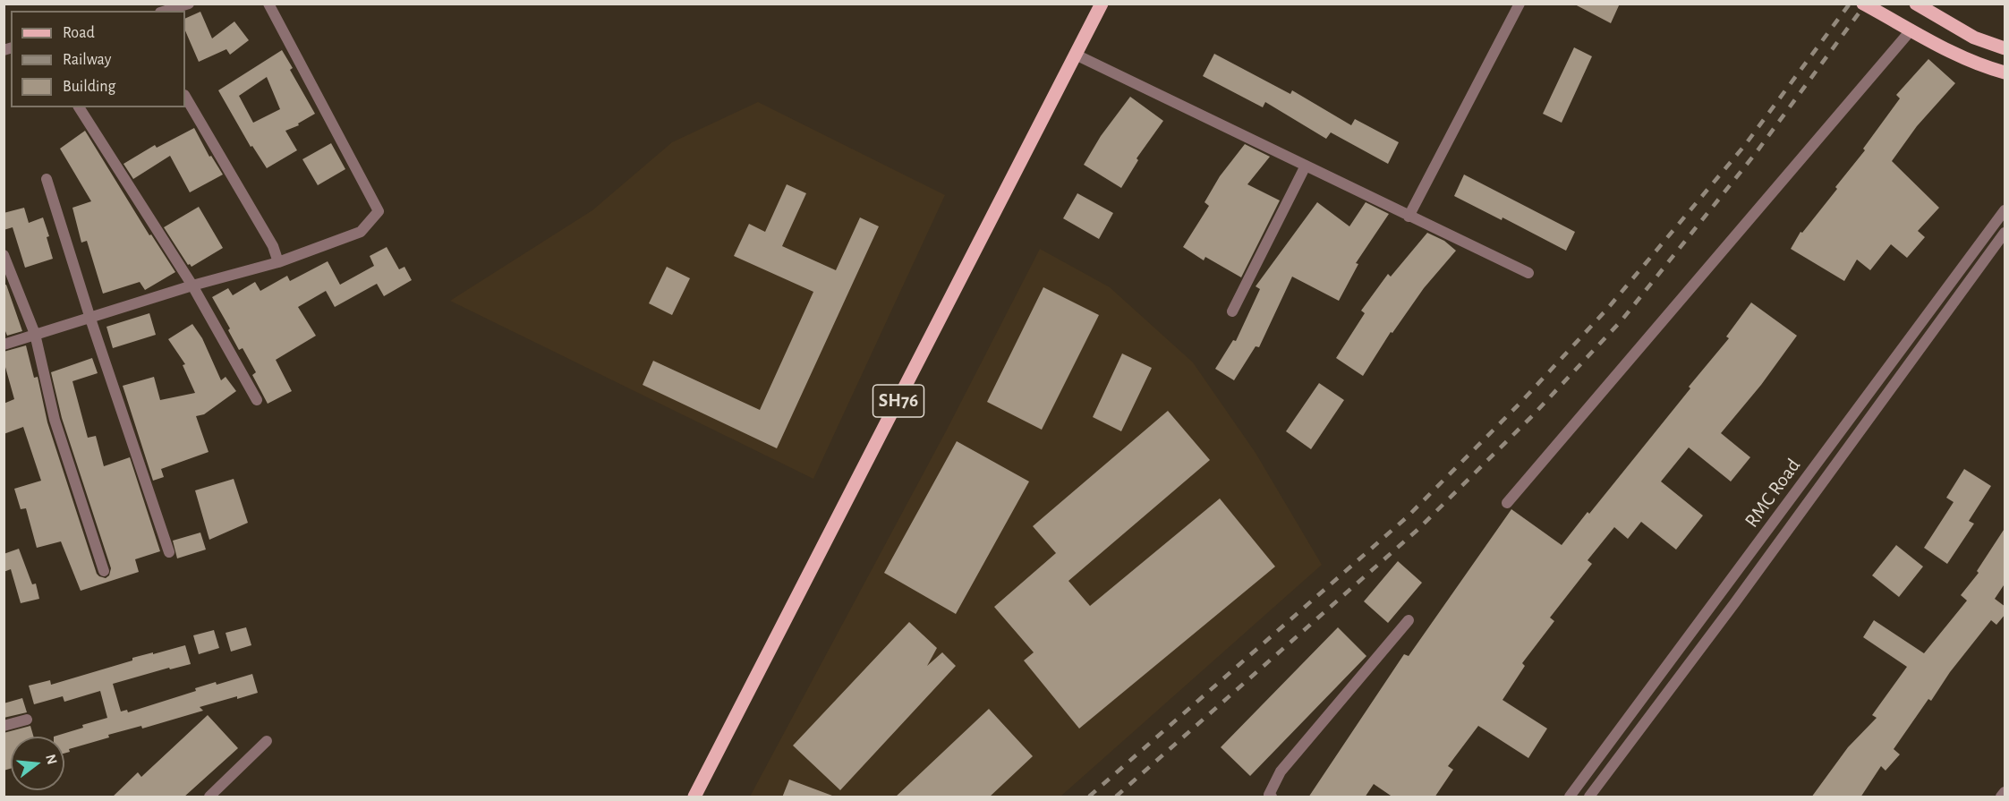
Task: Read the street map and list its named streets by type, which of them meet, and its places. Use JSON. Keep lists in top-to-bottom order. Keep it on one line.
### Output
{"streets":{"main road":["SH76"],"street":["RMC Road"]},"legend":["Road","Railway","Building"],"north":"right"}
